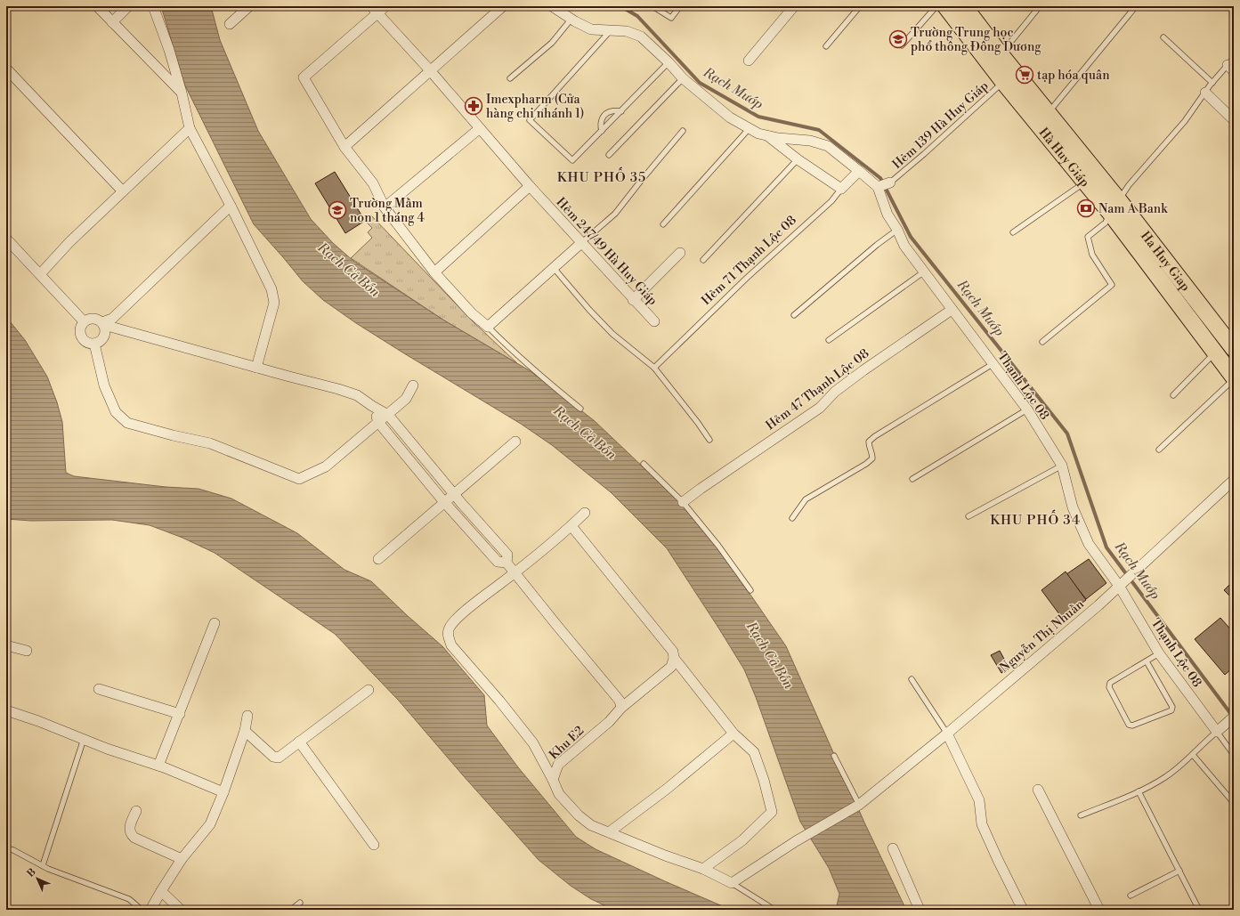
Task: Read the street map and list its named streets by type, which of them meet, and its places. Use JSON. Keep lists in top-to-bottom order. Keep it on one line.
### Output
{"streets":{"main road":["Hà Huy Giáp","Ha Huy Giap"],"street":["Hẻm 247/49 Hà Huy Giáp","Hẻm 71 Thạnh Lộc 08","Thạnh Lộc 08","Hẻm 47 Thạnh Lộc 08","Nguyễn Thị Nhuần","Khu E2"],"lane":["Hẻm 139 Hà Huy Giáp"]},"crossings":[["Hẻm 139 Hà Huy Giáp","Hà Huy Giáp"],["Hẻm 139 Hà Huy Giáp","Thạnh Lộc 08"],["Hà Huy Giáp","Ha Huy Giap"],["Hẻm 71 Thạnh Lộc 08","Thạnh Lộc 08"],["Thạnh Lộc 08","Hẻm 47 Thạnh Lộc 08"],["Thạnh Lộc 08","Nguyễn Thị Nhuần"],["Nguyễn Thị Nhuần","Khu E2"]],"districts":["KHU PHỐ 35","KHU PHỐ 34"],"water":["Rạch Mướp","Rạch Cả Bốn"],"places":{"school or university":["Trường Trung học phổ thông Đông Dương","Trường Mầm non 1 tháng 4"],"supermarket":["tạp hóa quân"],"pharmacy":["Imexpharm (Cửa hàng chi nhánh 1)"],"bank":["Nam A Bank"]},"north":"top left"}
